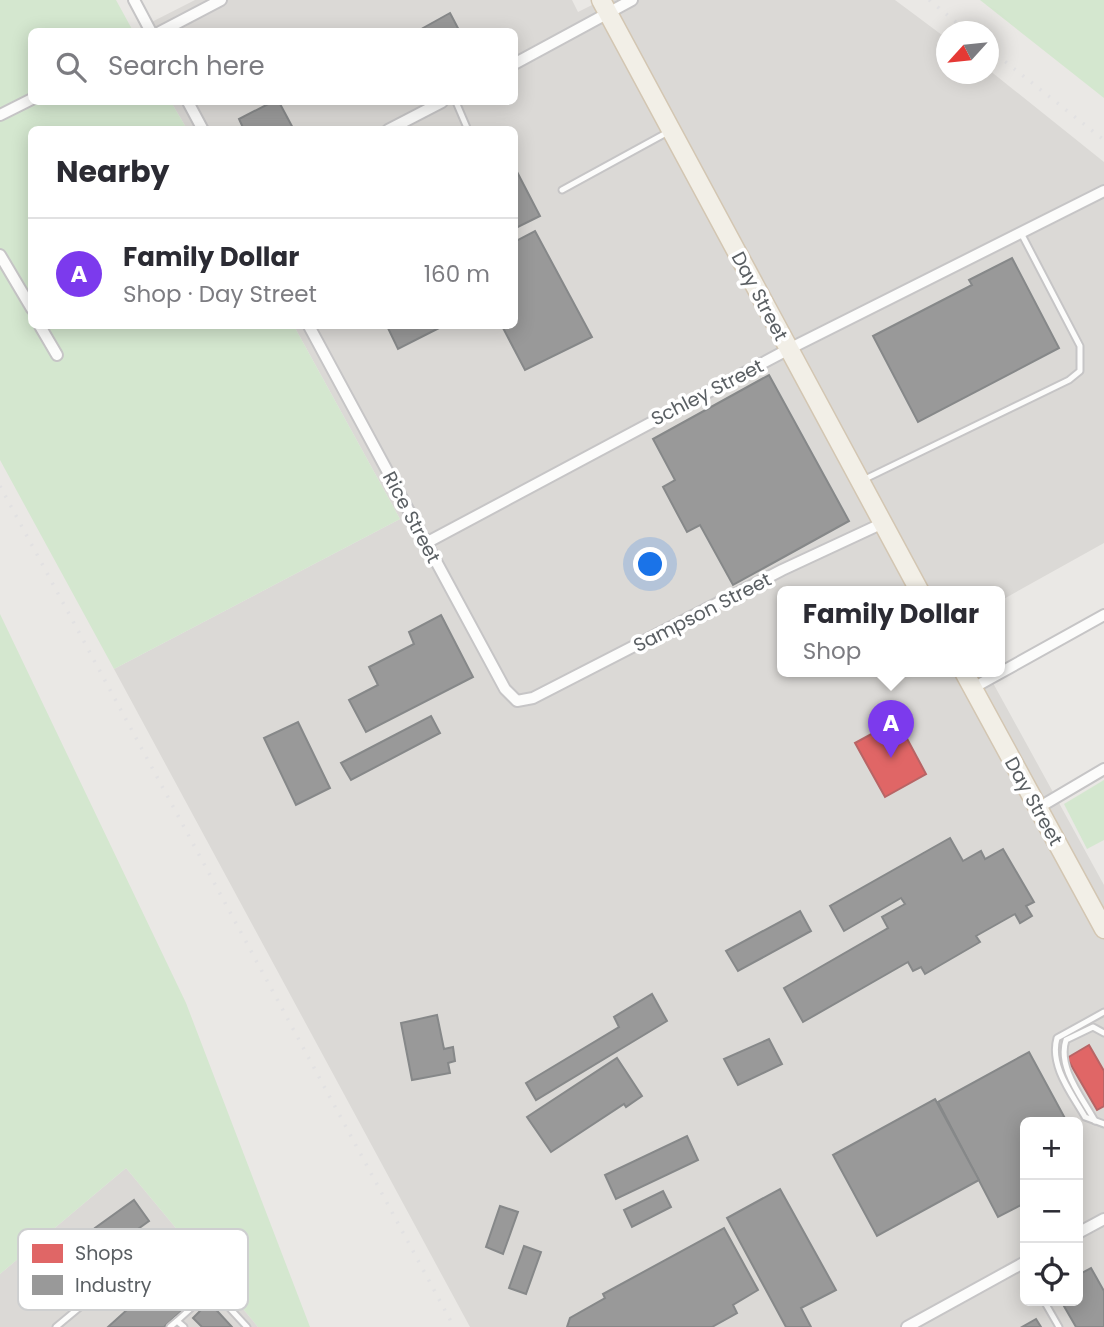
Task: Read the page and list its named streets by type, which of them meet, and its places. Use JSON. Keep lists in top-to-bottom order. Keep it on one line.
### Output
{"streets":{"main road":["Day Street"],"street":["Schley Street","Rice Street","Sampson Street"]},"crossings":[["Day Street","Schley Street"],["Day Street","Sampson Street"],["Schley Street","Rice Street"],["Rice Street","Sampson Street"]],"legend":["Shops","Industry"],"north":"bottom left","page":{"search":"Search here","heading":"Nearby","list":[{"mark":"A","name":"Family Dollar","note":"Shop · Day Street","value":"160 m"}],"popup":["Family Dollar","Shop"],"pins":"A","map_buttons":["+","−"]}}
